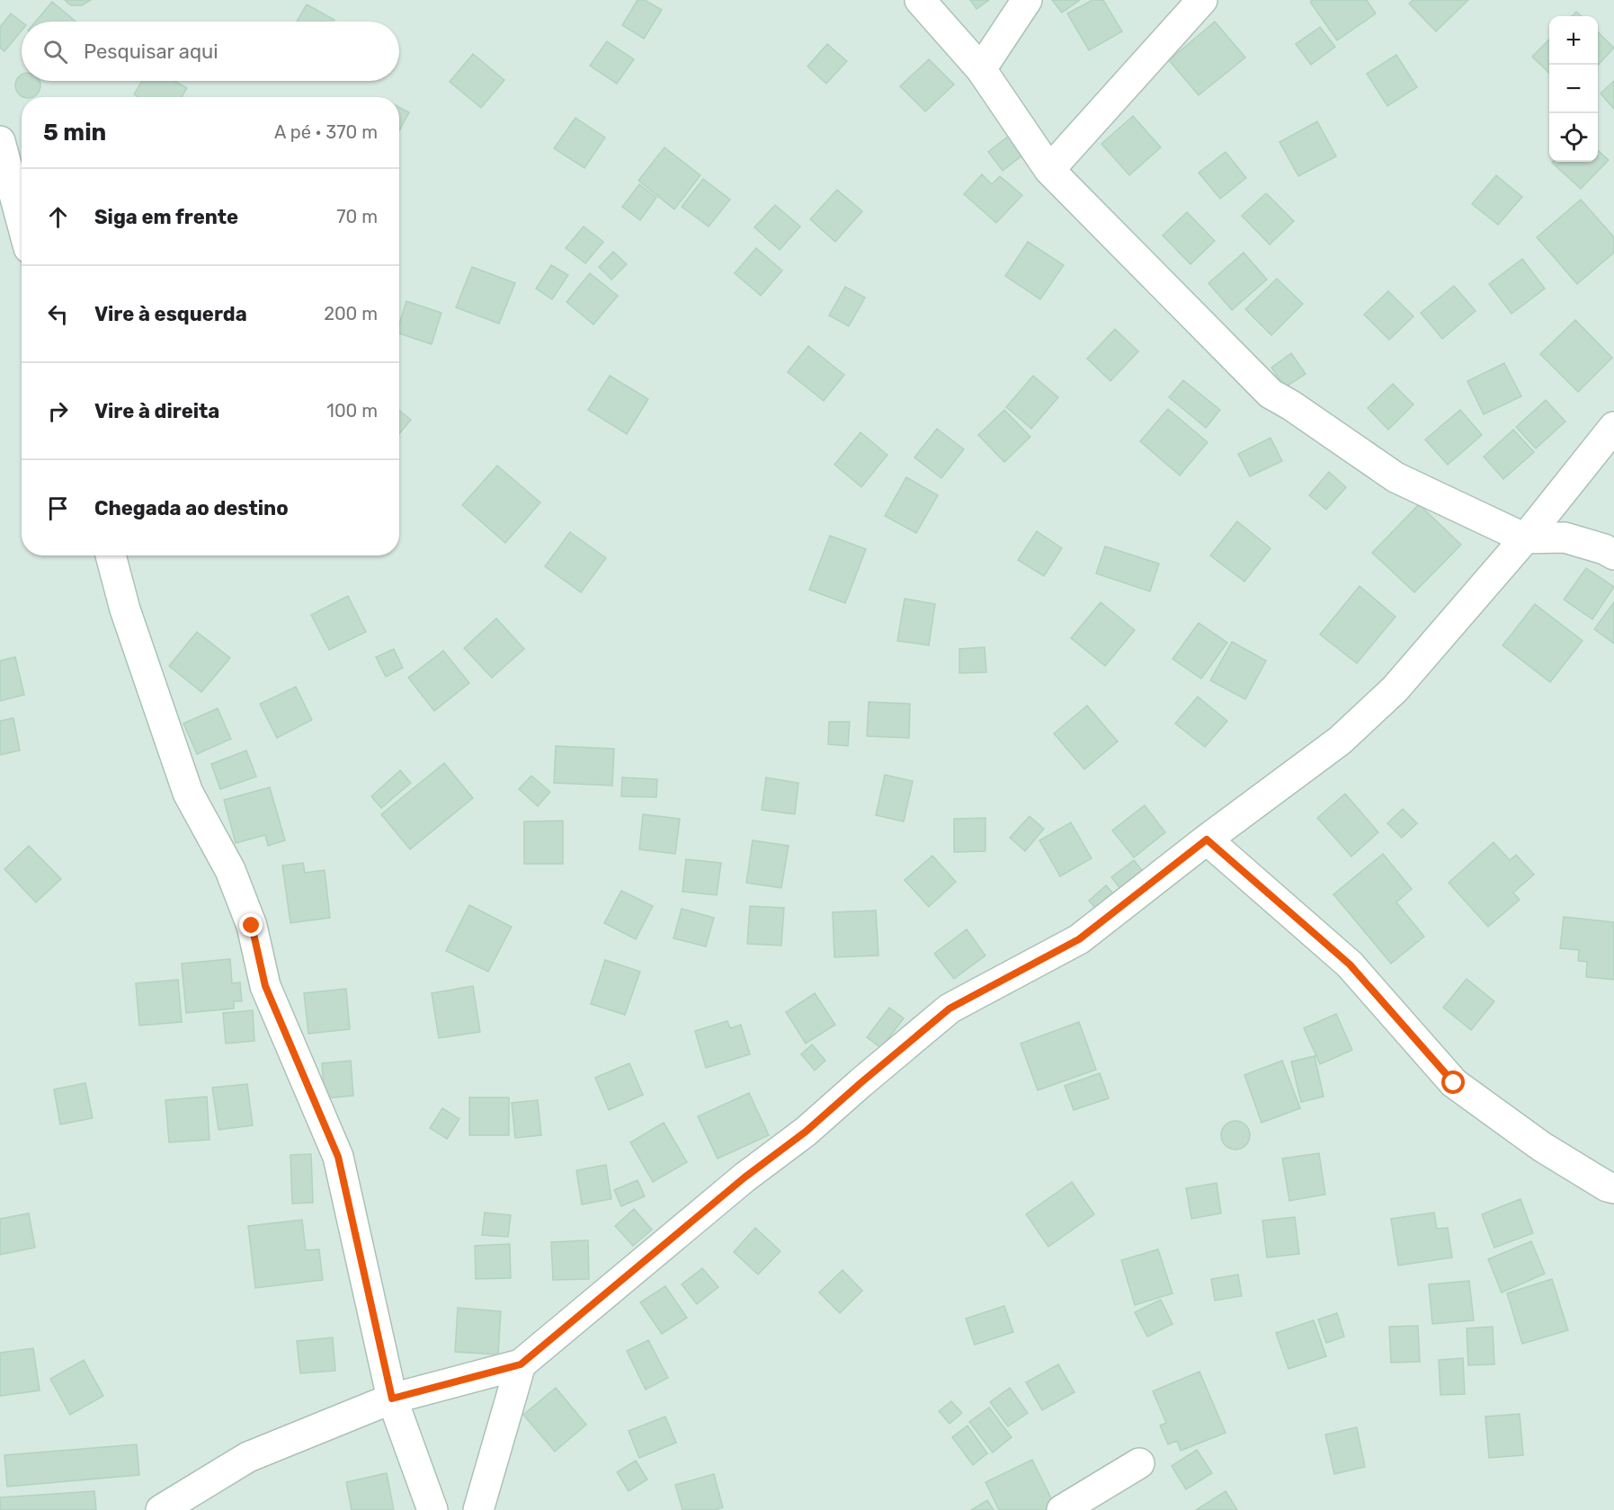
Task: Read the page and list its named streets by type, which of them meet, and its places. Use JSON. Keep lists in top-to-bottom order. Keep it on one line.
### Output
{"page":{"map_buttons":["+","−"],"search":"Pesquisar aqui","heading":["5 min","A pé · 370 m"],"list":[["Siga em frente","70 m"],["Vire à esquerda","200 m"],["Vire à direita","100 m"],"Chegada ao destino"]}}
